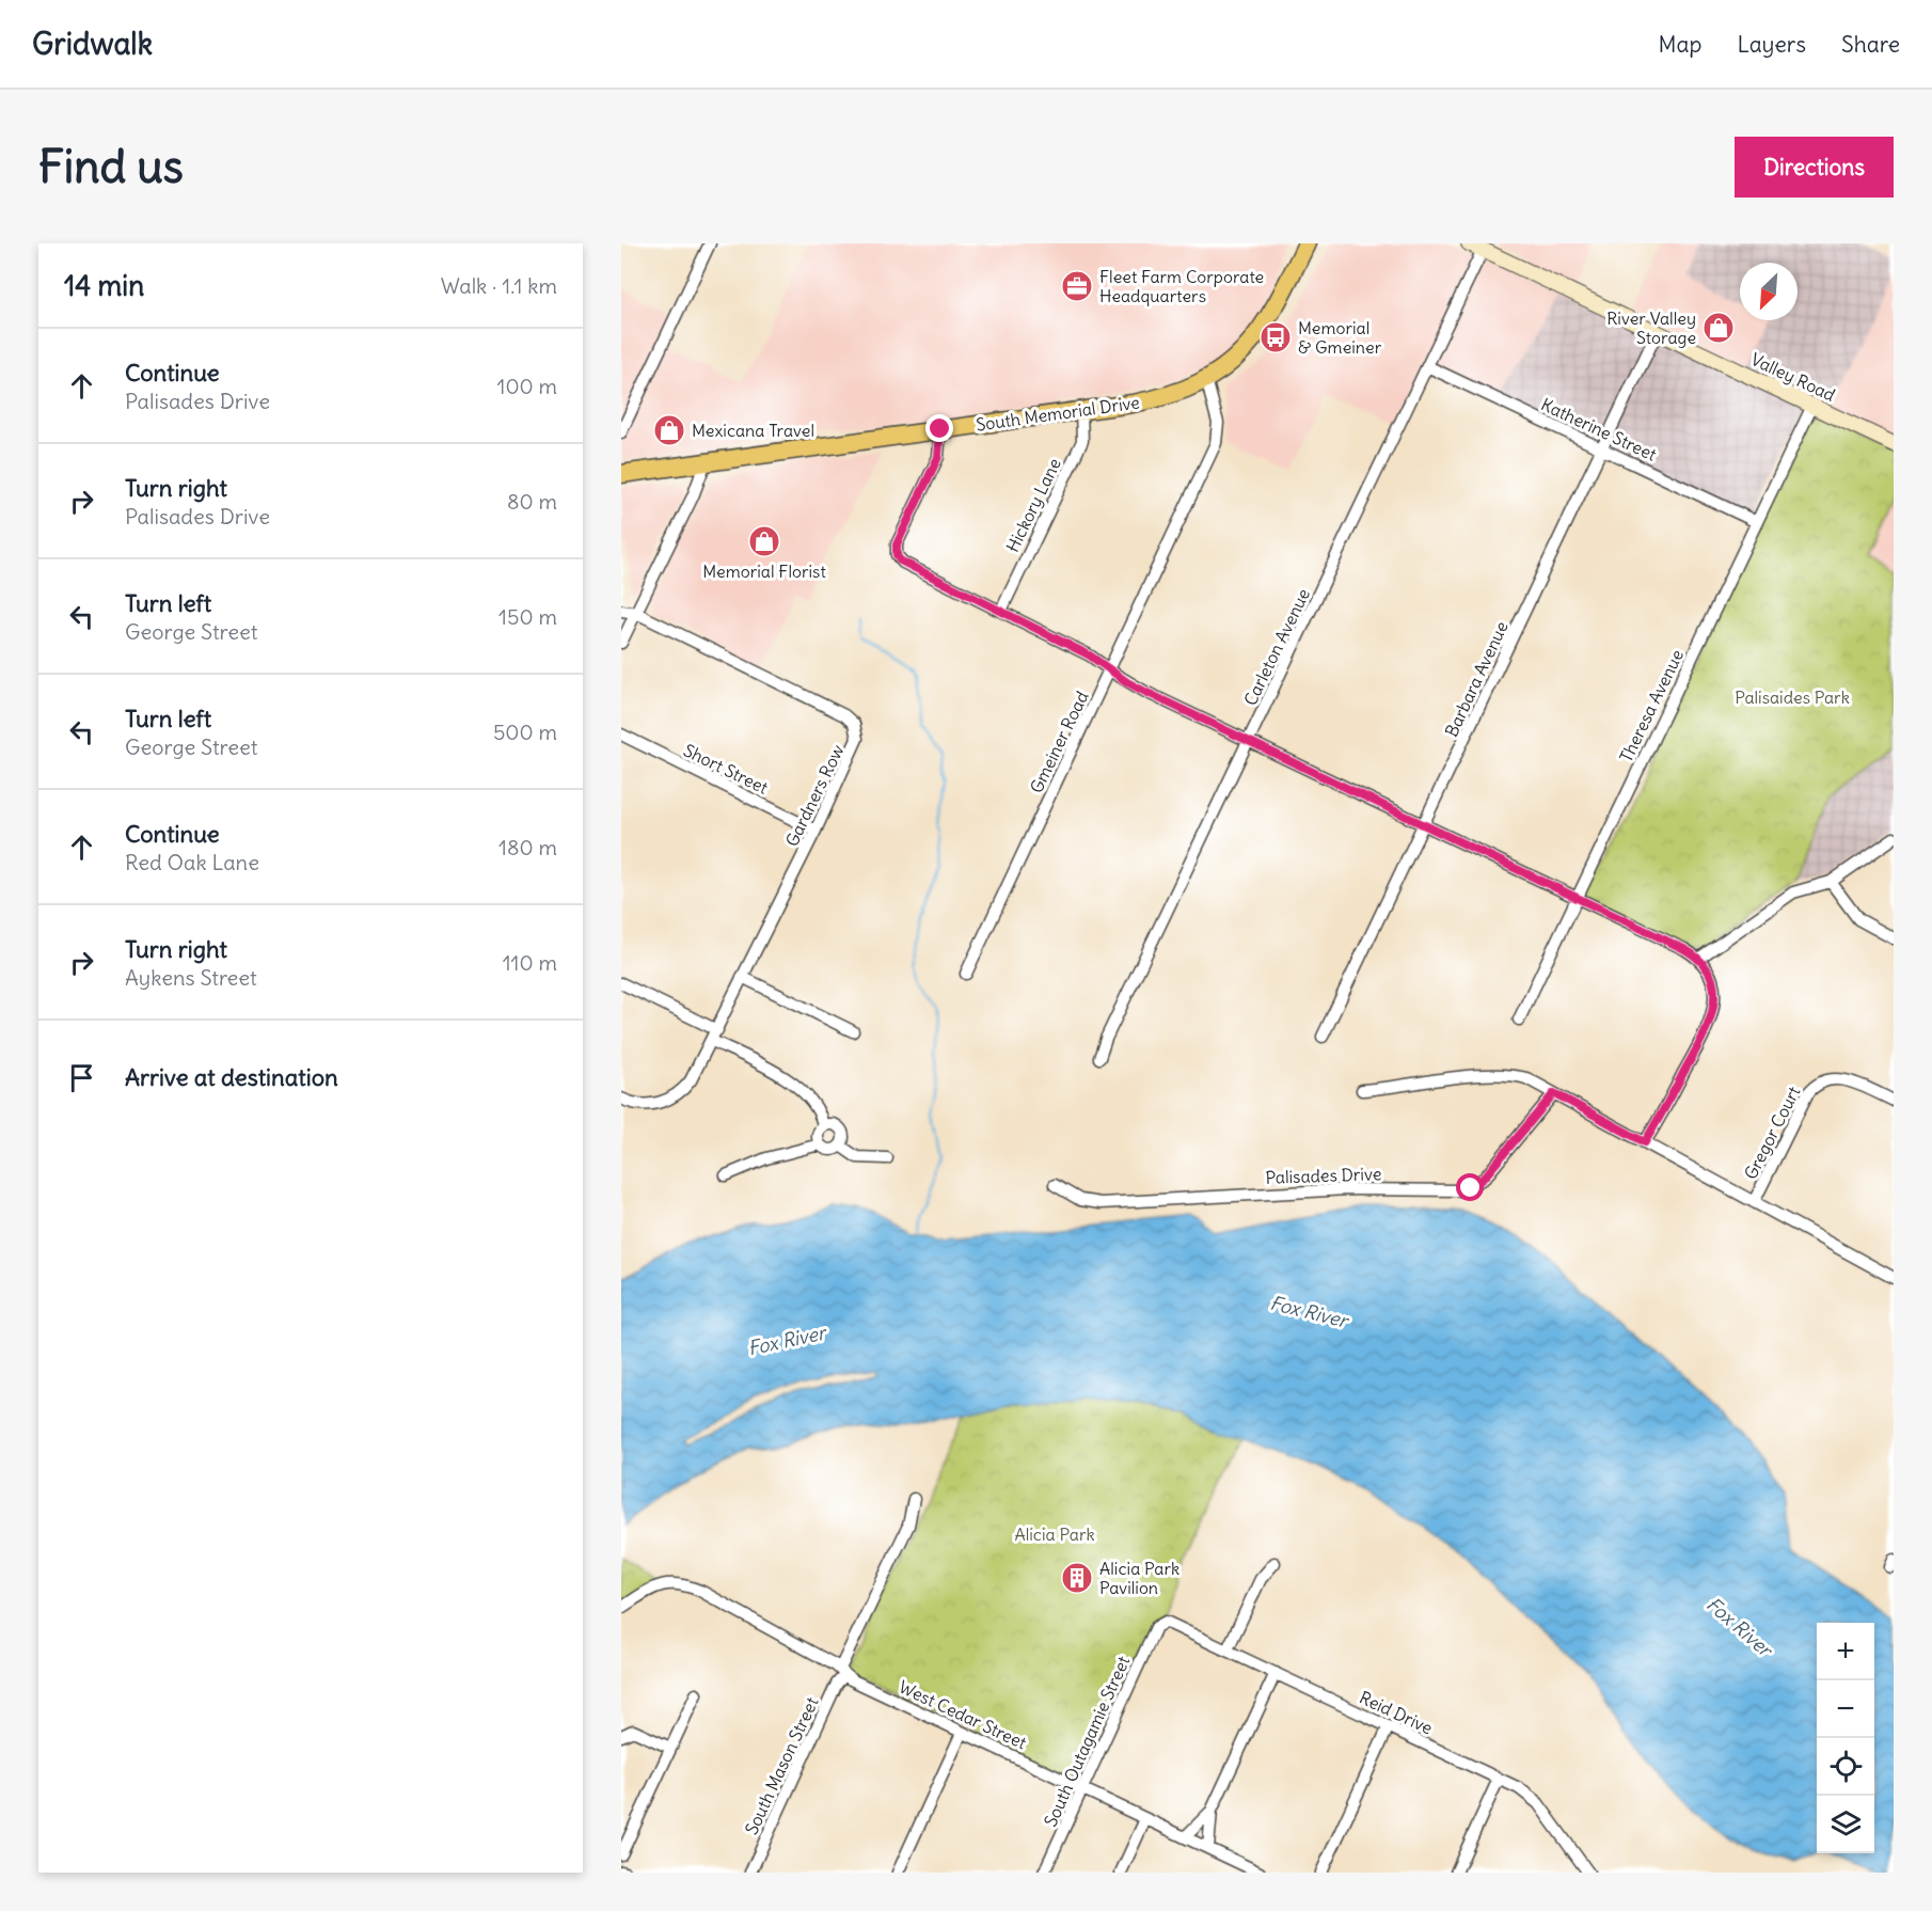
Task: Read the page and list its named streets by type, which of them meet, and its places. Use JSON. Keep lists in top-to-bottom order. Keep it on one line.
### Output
{"streets":{"main road":["Valley Road","South Memorial Drive"],"street":["Katherine Street","Hickory Lane","Carleton Avenue","Barbara Avenue","Theresa Avenue","Gmeiner Road","Short Street","Gardners Row","Gregor Court","Palisades Drive","Reid Drive","West Cedar Street","South Outagamie Street","South Mason Street"]},"crossings":[["Valley Road","Carleton Avenue"],["Valley Road","Barbara Avenue"],["Valley Road","Theresa Avenue"],["South Memorial Drive","Hickory Lane"],["South Memorial Drive","Gmeiner Road"],["Katherine Street","Carleton Avenue"],["Katherine Street","Barbara Avenue"],["Katherine Street","Theresa Avenue"],["Short Street","Gardners Row"],["Reid Drive","South Outagamie Street"],["West Cedar Street","South Outagamie Street"],["West Cedar Street","South Mason Street"]],"water":["Fox River"],"parks":["Palisaides Park","Alicia Park"],"places":{"office":["Fleet Farm Corporate Headquarters"],"shop":["River Valley Storage","Mexicana Travel","Memorial Florist"],"bus stop":["Memorial & Gmeiner"],"building":["Alicia Park Pavilion"]},"north":"bottom left","page":{"header":"Gridwalk","nav":["Map","Layers","Share"],"buttons":"Directions","title":"Find us","heading":["14 min","Walk · 1.1 km"],"list":[["Continue","Palisades Drive","100 m"],["Turn right","Palisades Drive","80 m"],["Turn left","George Street","150 m"],["Turn left","George Street","500 m"],["Continue","Red Oak Lane","180 m"],["Turn right","Aykens Street","110 m"],"Arrive at destination"],"map_buttons":["+","−"]}}
